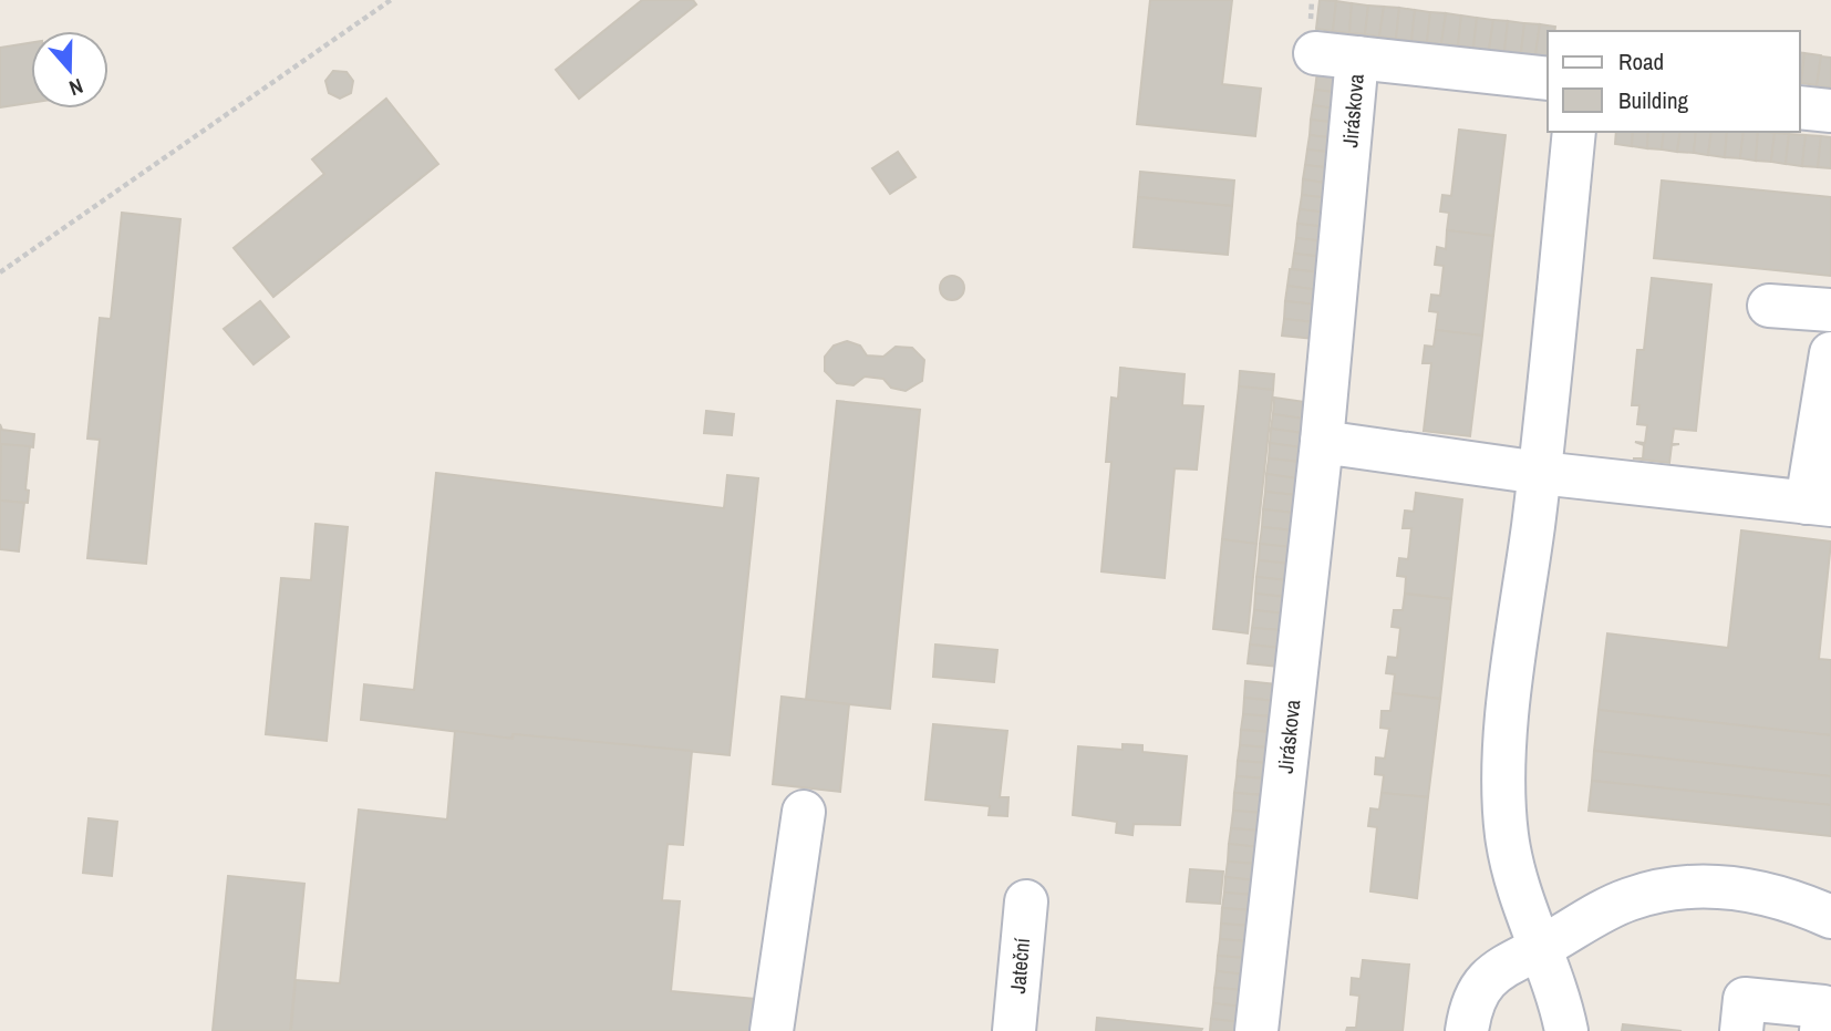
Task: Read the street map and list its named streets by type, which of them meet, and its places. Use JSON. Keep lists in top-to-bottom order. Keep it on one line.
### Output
{"streets":{"street":["Jiráskova","Jateční"]},"legend":["Road","Building"],"north":"bottom"}
